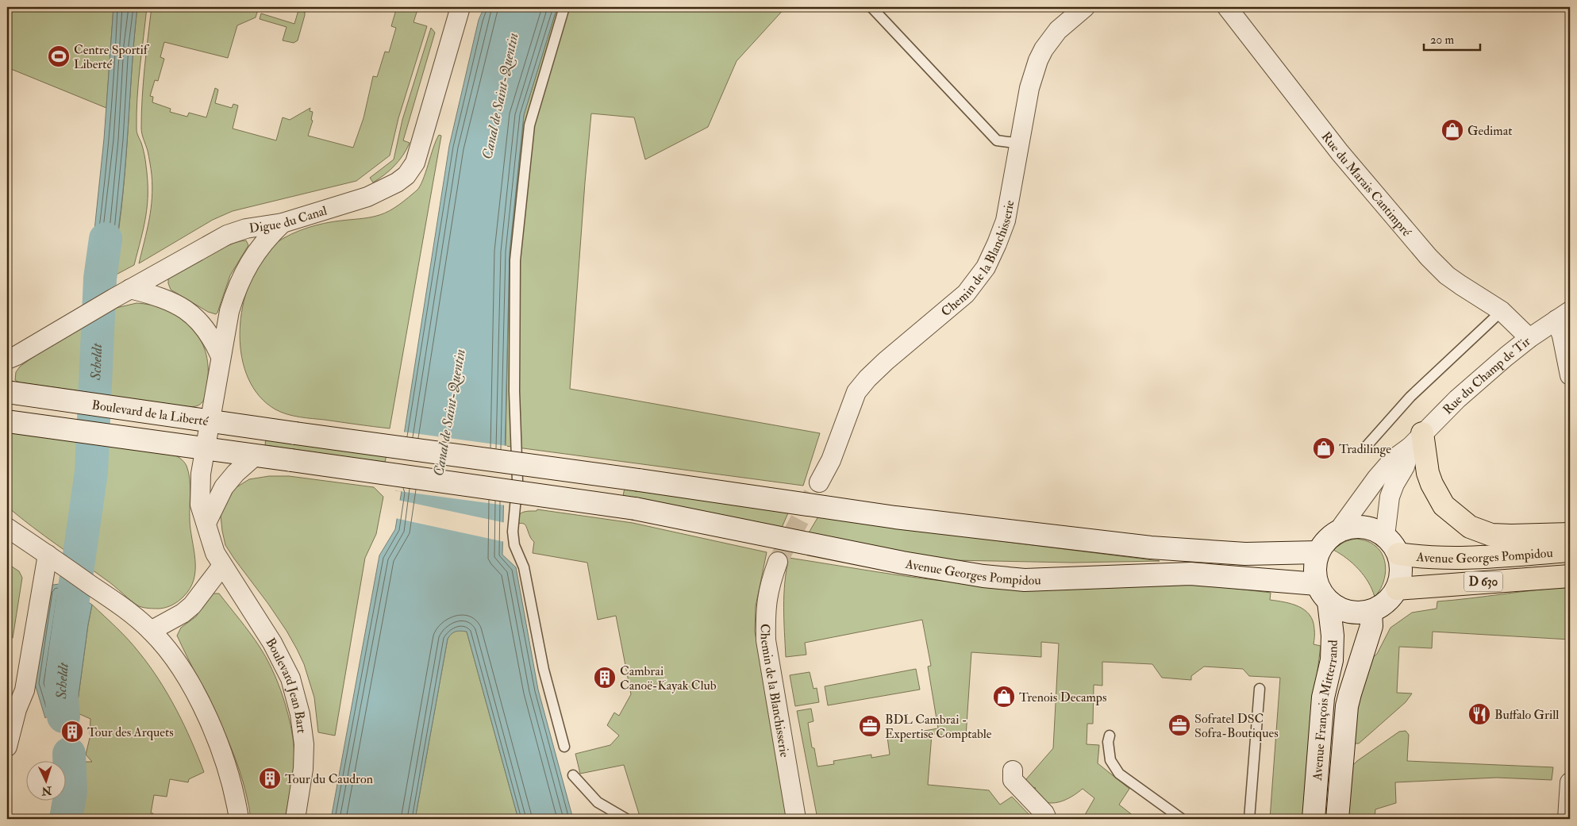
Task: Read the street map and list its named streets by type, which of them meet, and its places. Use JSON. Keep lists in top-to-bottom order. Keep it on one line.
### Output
{"streets":{"main road":["Boulevard de la Liberté","Avenue Georges Pompidou","D 630","Avenue François Mitterrand"],"street":["Rue du Marais Cantimpré","Digue du Canal","Chemin de la Blanchisserie","Rue du Champ de Tir","Boulevard Jean Bart"]},"crossings":[["Rue du Marais Cantimpré","Rue du Champ de Tir"],["Digue du Canal","Boulevard Jean Bart"],["Rue du Champ de Tir","Boulevard de la Liberté"],["Rue du Champ de Tir","Avenue Georges Pompidou"],["Rue du Champ de Tir","Avenue François Mitterrand"],["Boulevard de la Liberté","Avenue Georges Pompidou"],["Boulevard de la Liberté","Boulevard Jean Bart"],["Boulevard de la Liberté","Avenue François Mitterrand"],["Avenue Georges Pompidou","Avenue François Mitterrand"]],"water":["Canal de Saint-Quentin","Scheldt"],"places":{"sports":["Centre Sportif Liberté"],"shop":["Gedimat","Tradilinge","Trenois Decamps"],"building":["Cambrai Canoë-Kayak Club","Tour des Arquets","Tour du Caudron"],"restaurant":["Buffalo Grill"],"office":["Sofratel DSC Sofra-Boutiques","BDL Cambrai - Expertise Comptable"]},"scale_bar":"20 m","north":"bottom"}
